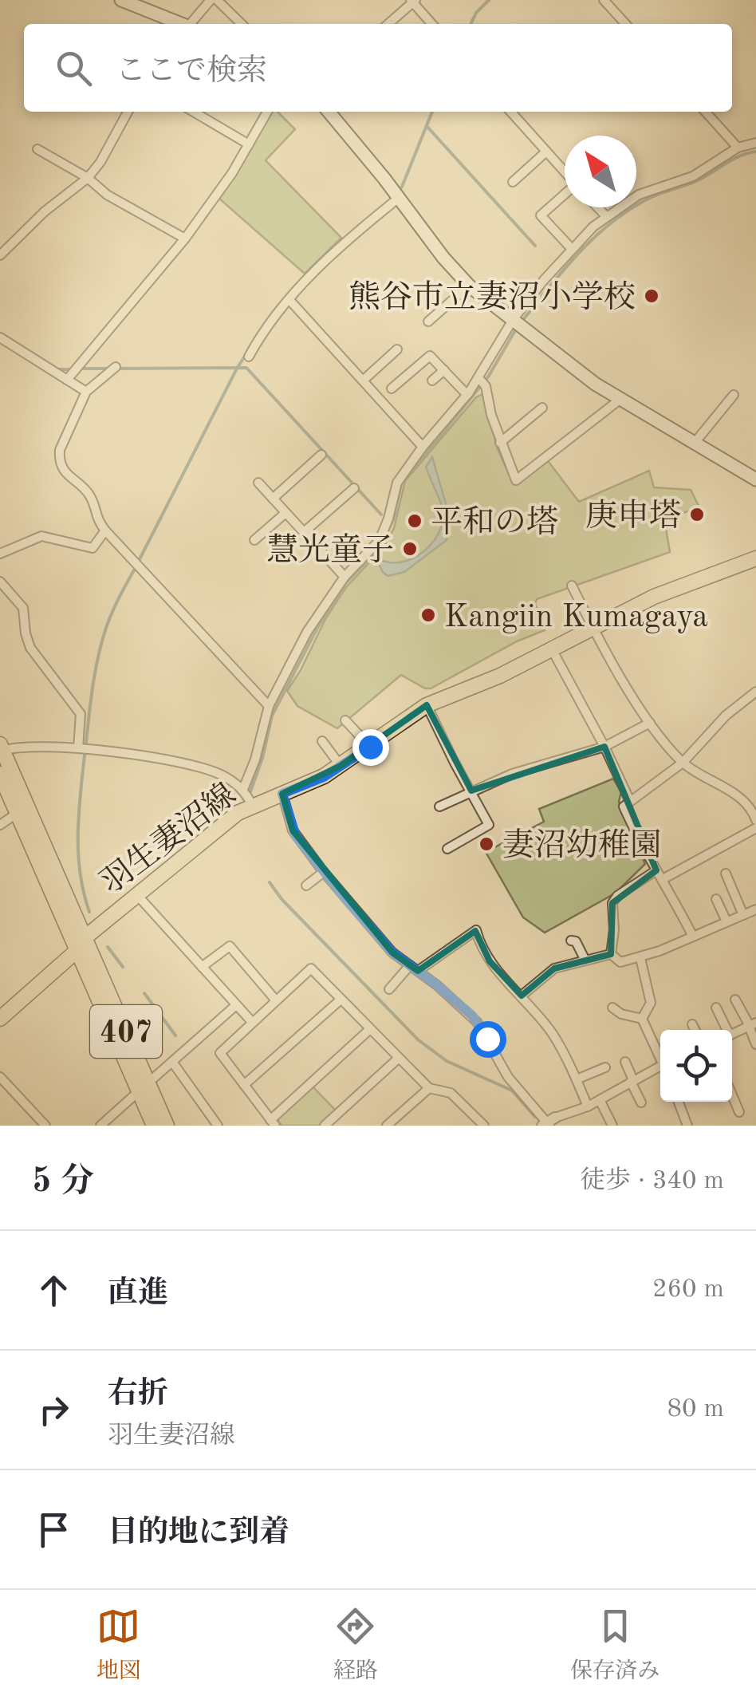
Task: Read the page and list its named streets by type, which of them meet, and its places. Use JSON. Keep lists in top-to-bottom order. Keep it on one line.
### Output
{"streets":{"main road":["羽生妻沼線","407"]},"crossings":[["羽生妻沼線","407"]],"places":["熊谷市立妻沼小学校","庚申塔","平和の塔","慧光童子","Kangiin Kumagaya","妻沼幼稚園"],"north":"top left","page":{"search":"ここで検索","heading":["5 分","徒歩 · 340 m"],"list":[["直進","260 m"],["右折","羽生妻沼線","80 m"],"目的地に到着"],"nav":["地図","経路","保存済み"]}}
